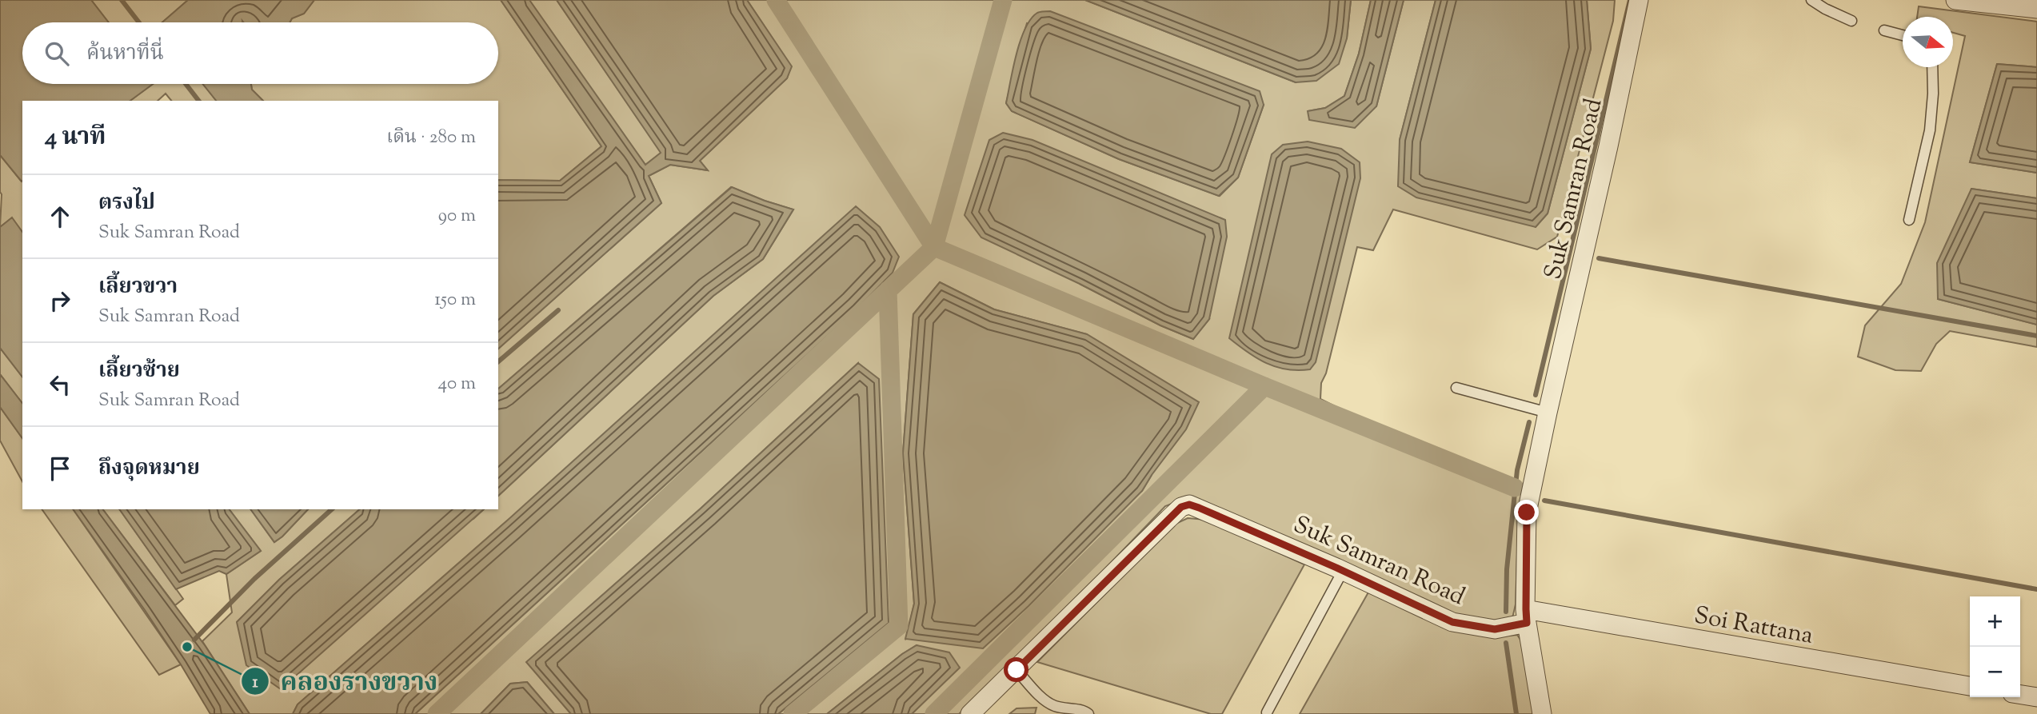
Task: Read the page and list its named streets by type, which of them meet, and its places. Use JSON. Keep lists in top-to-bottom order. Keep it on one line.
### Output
{"streets":{"street":["Suk Samran Road","Soi Rattana"]},"crossings":[["Suk Samran Road","Soi Rattana"]],"places":["คลองรางขวาง"],"north":"right","page":{"search":"ค้นหาที่นี่","heading":["4 นาที","เดิน · 280 m"],"list":[["ตรงไป","Suk Samran Road","90 m"],["เลี้ยวขวา","Suk Samran Road","150 m"],["เลี้ยวซ้าย","Suk Samran Road","40 m"],"ถึงจุดหมาย"],"map_buttons":["+","−"]}}
